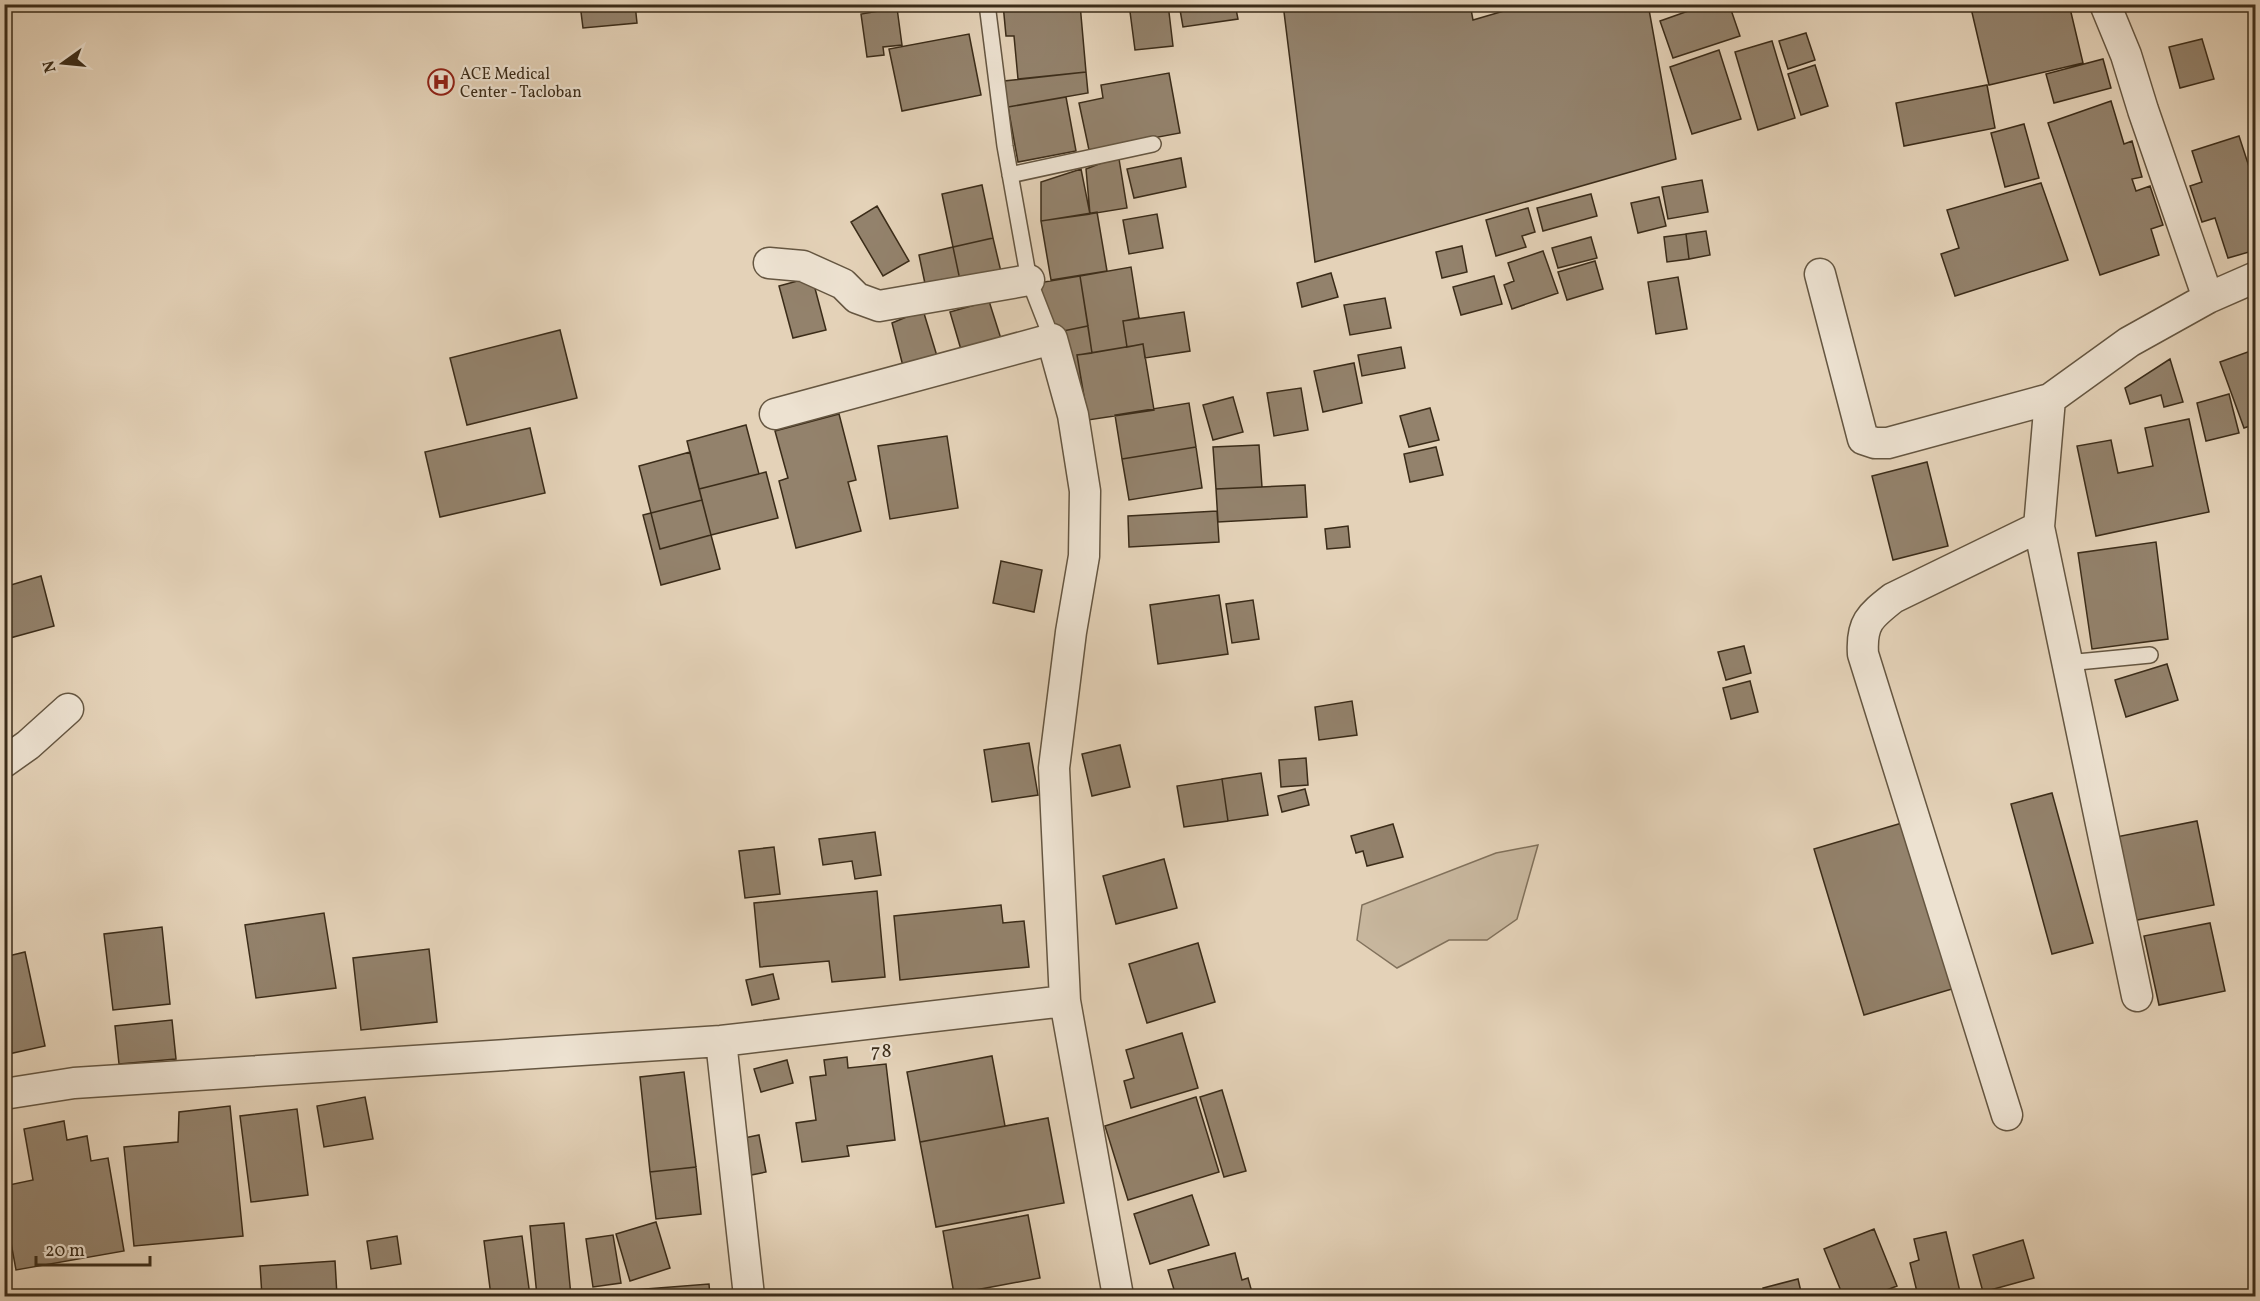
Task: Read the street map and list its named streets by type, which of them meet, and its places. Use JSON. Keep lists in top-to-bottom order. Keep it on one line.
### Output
{"districts":["78"],"places":{"hospital":["ACE Medical Center - Tacloban"]},"scale_bar":"20 m","north":"left"}
